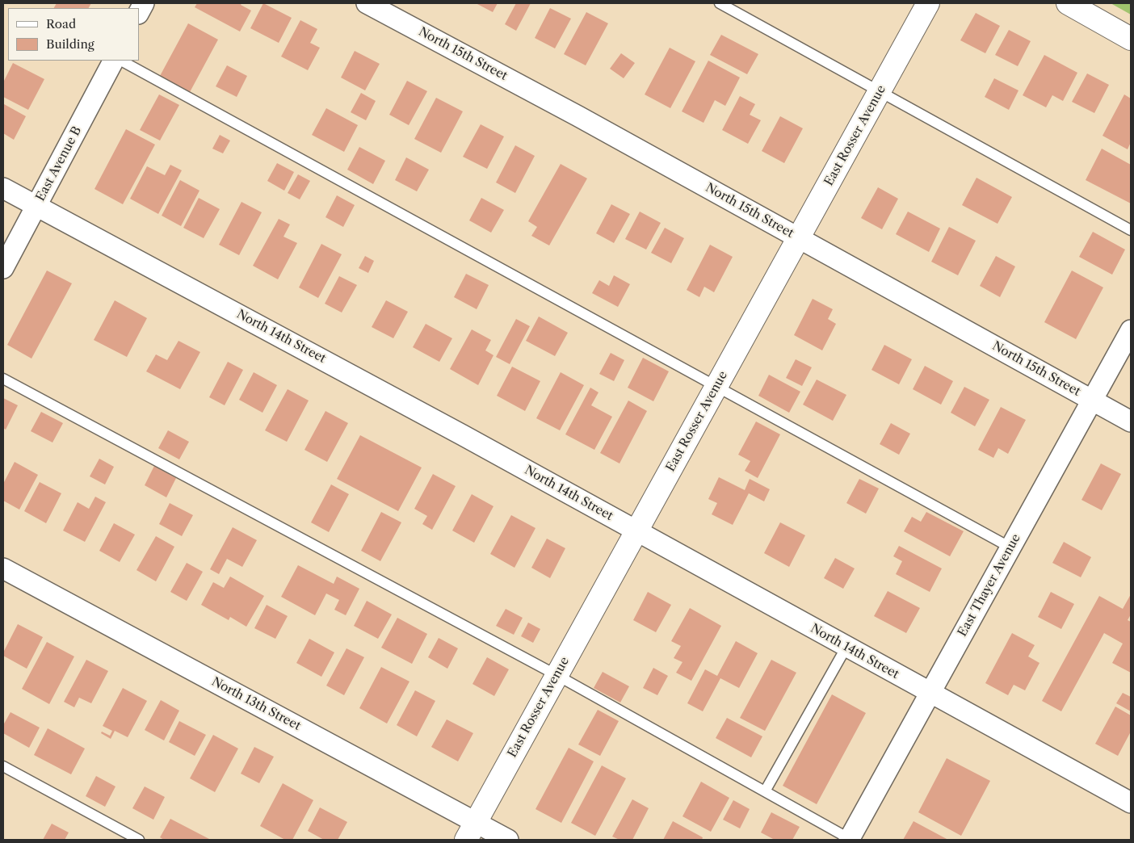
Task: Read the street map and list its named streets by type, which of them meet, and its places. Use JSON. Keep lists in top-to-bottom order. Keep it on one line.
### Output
{"streets":{"street":["North 15th Street","East Rosser Avenue","East Avenue B","North 14th Street","East Thayer Avenue","North 13th Street"]},"crossings":[["North 15th Street","East Rosser Avenue"],["North 15th Street","East Thayer Avenue"],["East Rosser Avenue","North 14th Street"],["East Rosser Avenue","North 13th Street"],["East Avenue B","North 14th Street"],["North 14th Street","East Thayer Avenue"]],"legend":["Road","Building"]}
